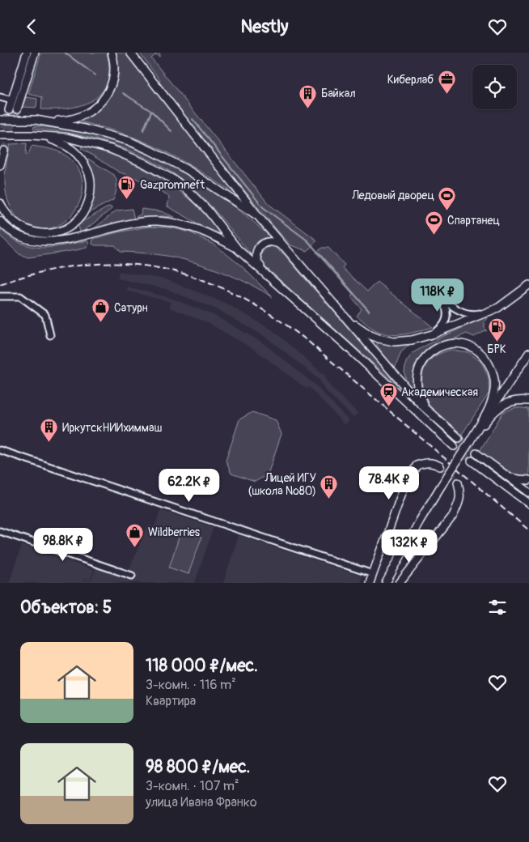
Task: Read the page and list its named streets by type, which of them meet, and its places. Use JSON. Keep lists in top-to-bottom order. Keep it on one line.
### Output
{"places":{"office":["Киберлаб"],"building":["Байкал","ИркутскНИИхиммаш","Лицей ИГУ (школа №80)"],"fuel station":["Gazpromneft","БРК"],"sports":["Ледовый дворец","Спартанец"],"shop":["Сатурн","Wildberries"],"station":["Академическая"]},"page":{"header":"Nestly","price":["118K ₽","78.4K ₽","62.2K ₽","98.8K ₽","132K ₽"],"heading":"Объектов: 5","list":[{"name":"118 000 ₽/мес.","note":"3-комн. · 116 m² · Квартира"},{"name":"98 800 ₽/мес.","note":"3-комн. · 107 m² · улица Ивана Франко"}]}}
